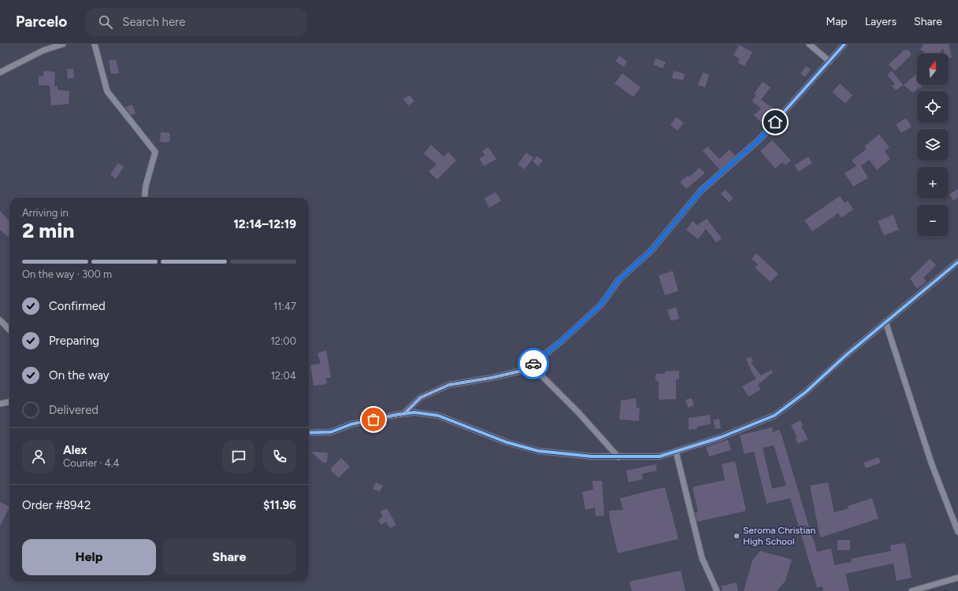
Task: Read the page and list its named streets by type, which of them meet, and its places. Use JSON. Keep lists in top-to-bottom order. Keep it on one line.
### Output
{"places":["Seroma Christian High School"],"north":"top","page":{"header":"Parcelo","search":"Search here","nav":["Map","Layers","Share"],"map_buttons":["+","−"],"heading":["2 min","Arriving in","12:14–12:19"],"panel":["Alex","Courier · 4.4","Order #8942","$11.96"],"bar":"On the way · 300 m","list":[["Confirmed","11:47"],["Preparing","12:00"],["On the way","12:04"],"Delivered"],"buttons":["Help","Share"]}}
